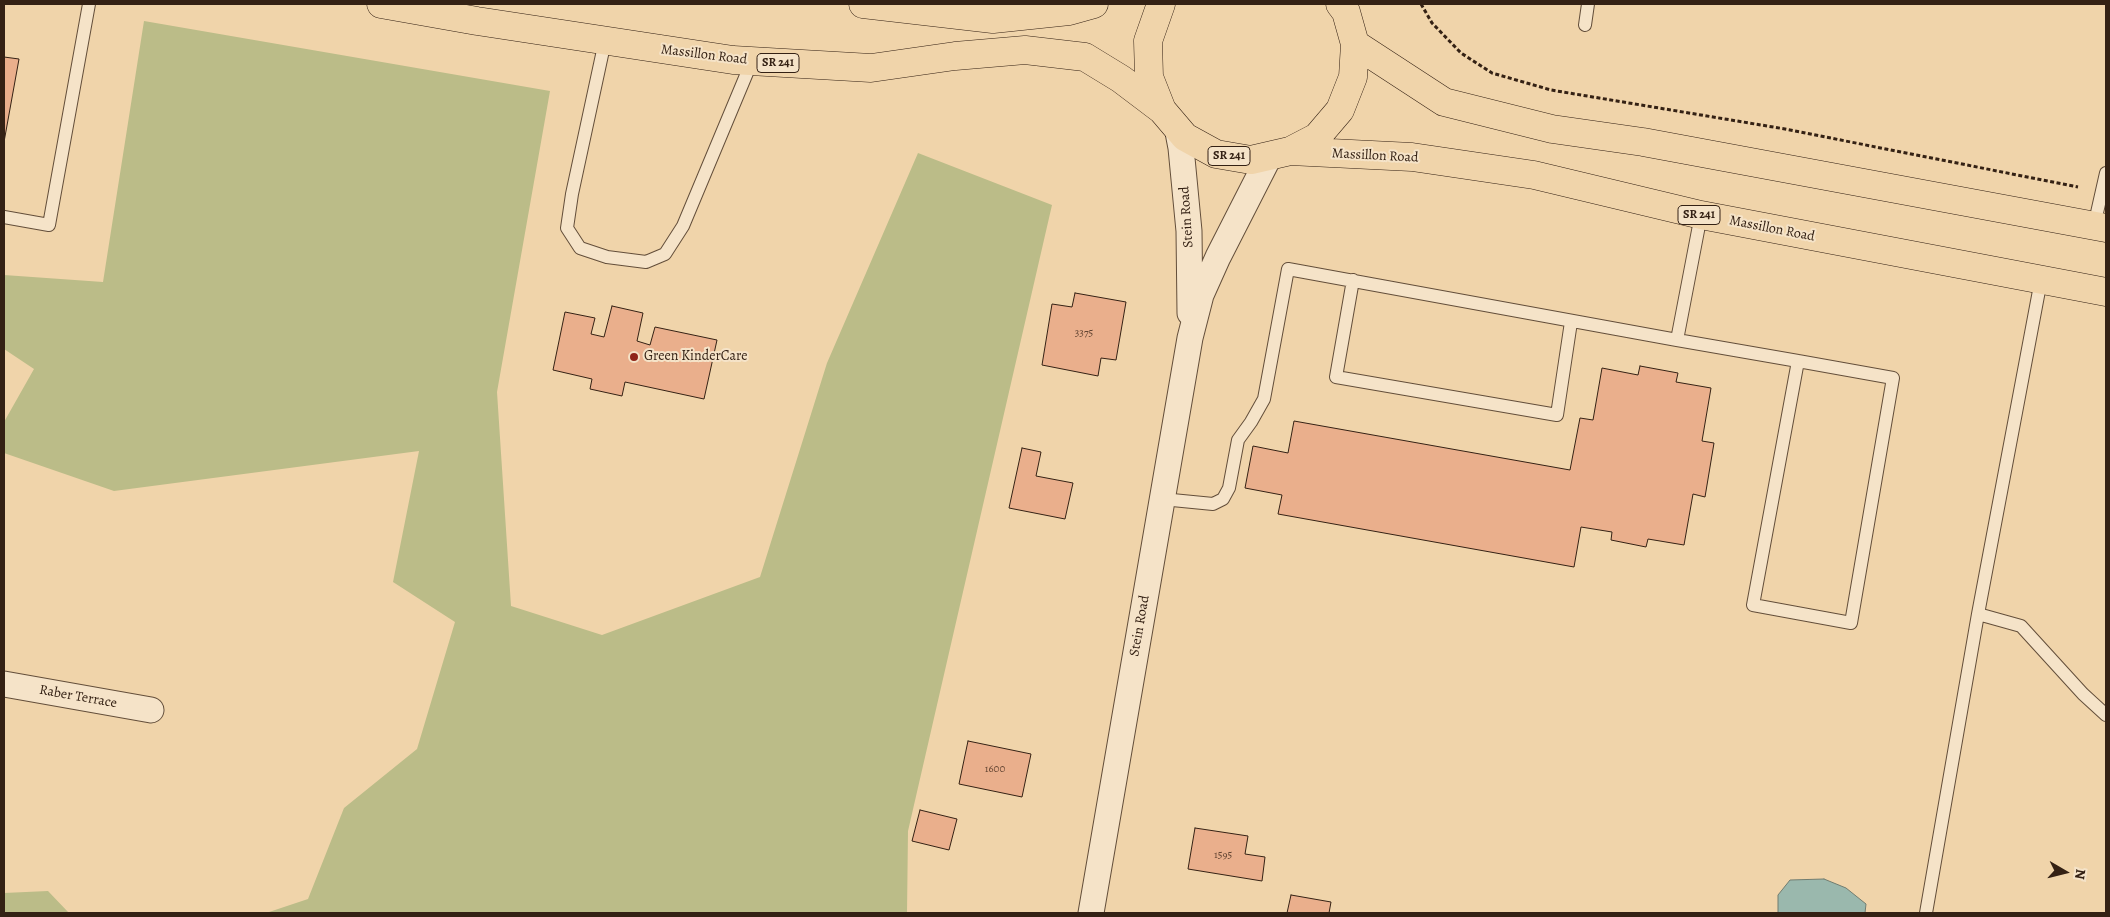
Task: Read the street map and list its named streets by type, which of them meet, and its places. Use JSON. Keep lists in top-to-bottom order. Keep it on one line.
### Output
{"streets":{"main road":["Massillon Road","SR 241"],"street":["Stein Road","Raber Terrace"]},"crossings":[["Massillon Road","SR 241"],["Massillon Road","Stein Road"],["SR 241","Stein Road"]],"places":["Green KinderCare"],"house_numbers":["3375","1600","1595"],"north":"right"}
